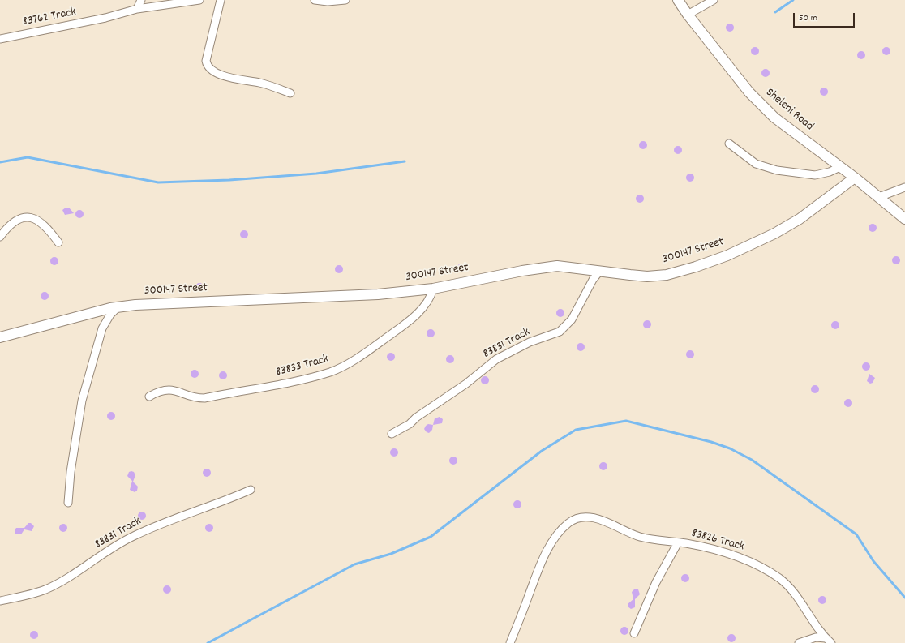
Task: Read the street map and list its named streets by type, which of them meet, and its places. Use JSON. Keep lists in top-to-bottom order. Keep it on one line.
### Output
{"streets":{"street":["83762 Track","Sheleni Road","300147 Street","83831 Track","83833 Track","83826 Track"]},"crossings":[["Sheleni Road","300147 Street"],["300147 Street","83831 Track"],["300147 Street","83833 Track"]],"scale_bar":"50 m"}
